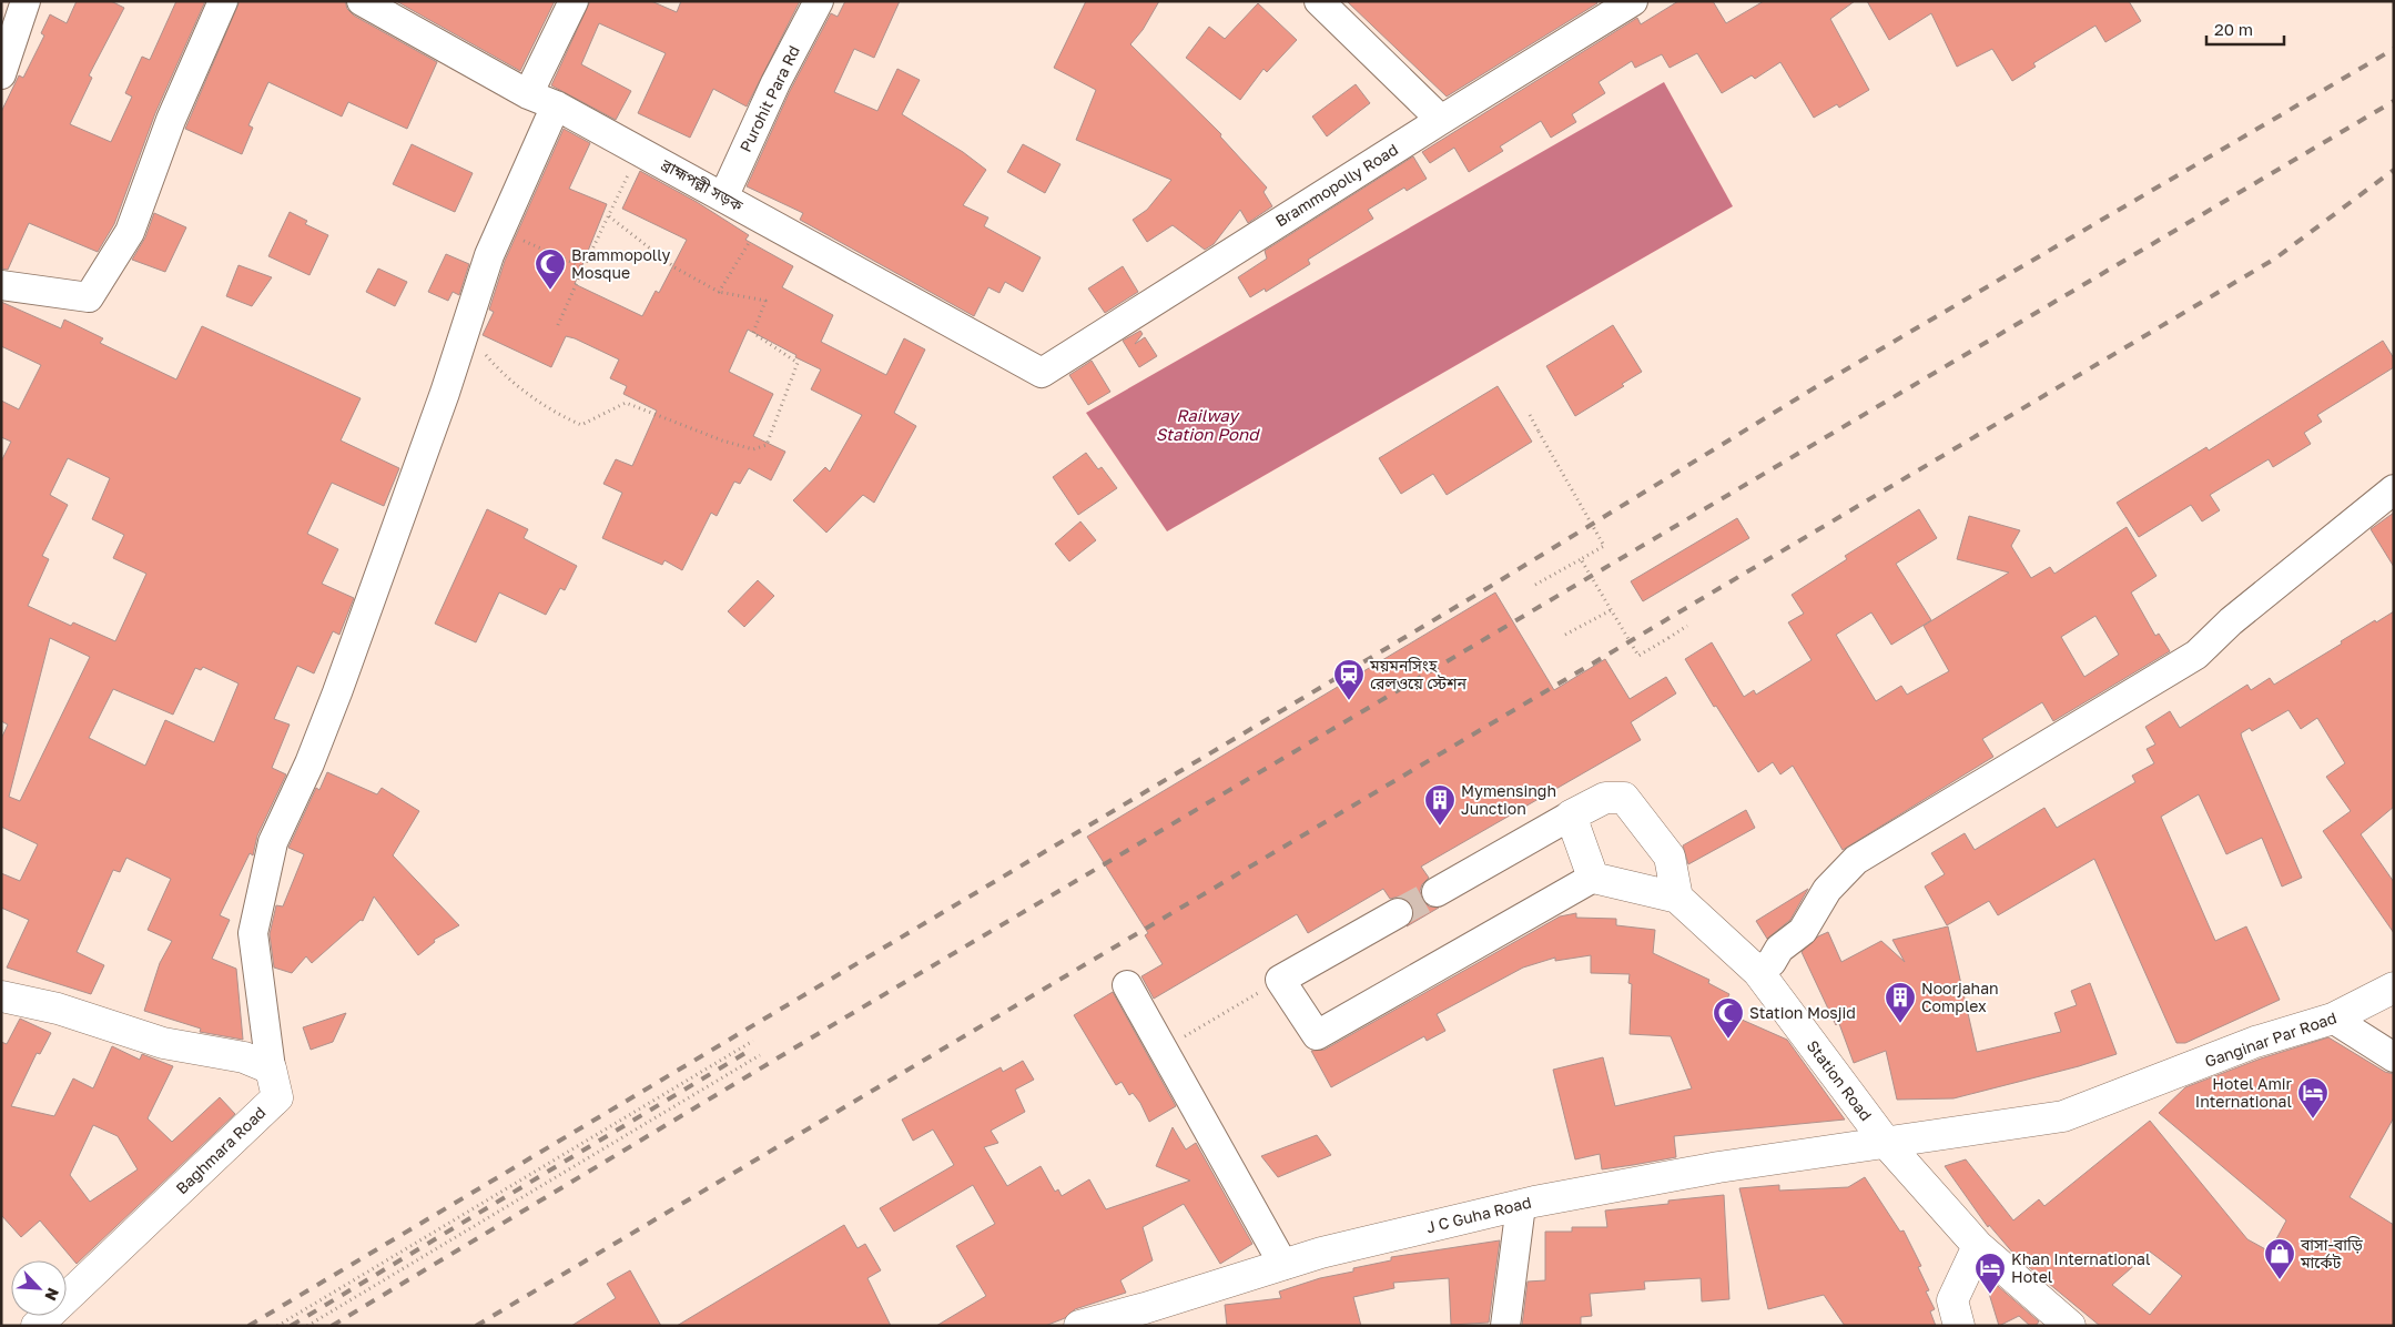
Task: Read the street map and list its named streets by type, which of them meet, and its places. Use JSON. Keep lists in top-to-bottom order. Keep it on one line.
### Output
{"streets":{"street":["Purohit Para Rd","ব্রাহ্মপল্লী সড়ক","Brammopolly Road","Ganginar Par Road","Station Road","Baghmara Road","J C Guha Road"]},"crossings":[["Purohit Para Rd","ব্রাহ্মপল্লী সড়ক"],["ব্রাহ্মপল্লী সড়ক","Brammopolly Road"],["Ganginar Par Road","Station Road"],["Ganginar Par Road","J C Guha Road"],["Station Road","J C Guha Road"]],"water":["Railway Station Pond"],"places":{"mosque":["Brammopolly Mosque","Station Mosjid"],"station":["ময়মনসিংহ রেলওয়ে স্টেশন"],"building":["Mymensingh Junction","Noorjahan Complex"],"hotel":["Hotel Amir International","Khan International Hotel"],"shop":["বাসা-বাড়ি মার্কেট"]},"scale_bar":"20 m","north":"bottom right"}
